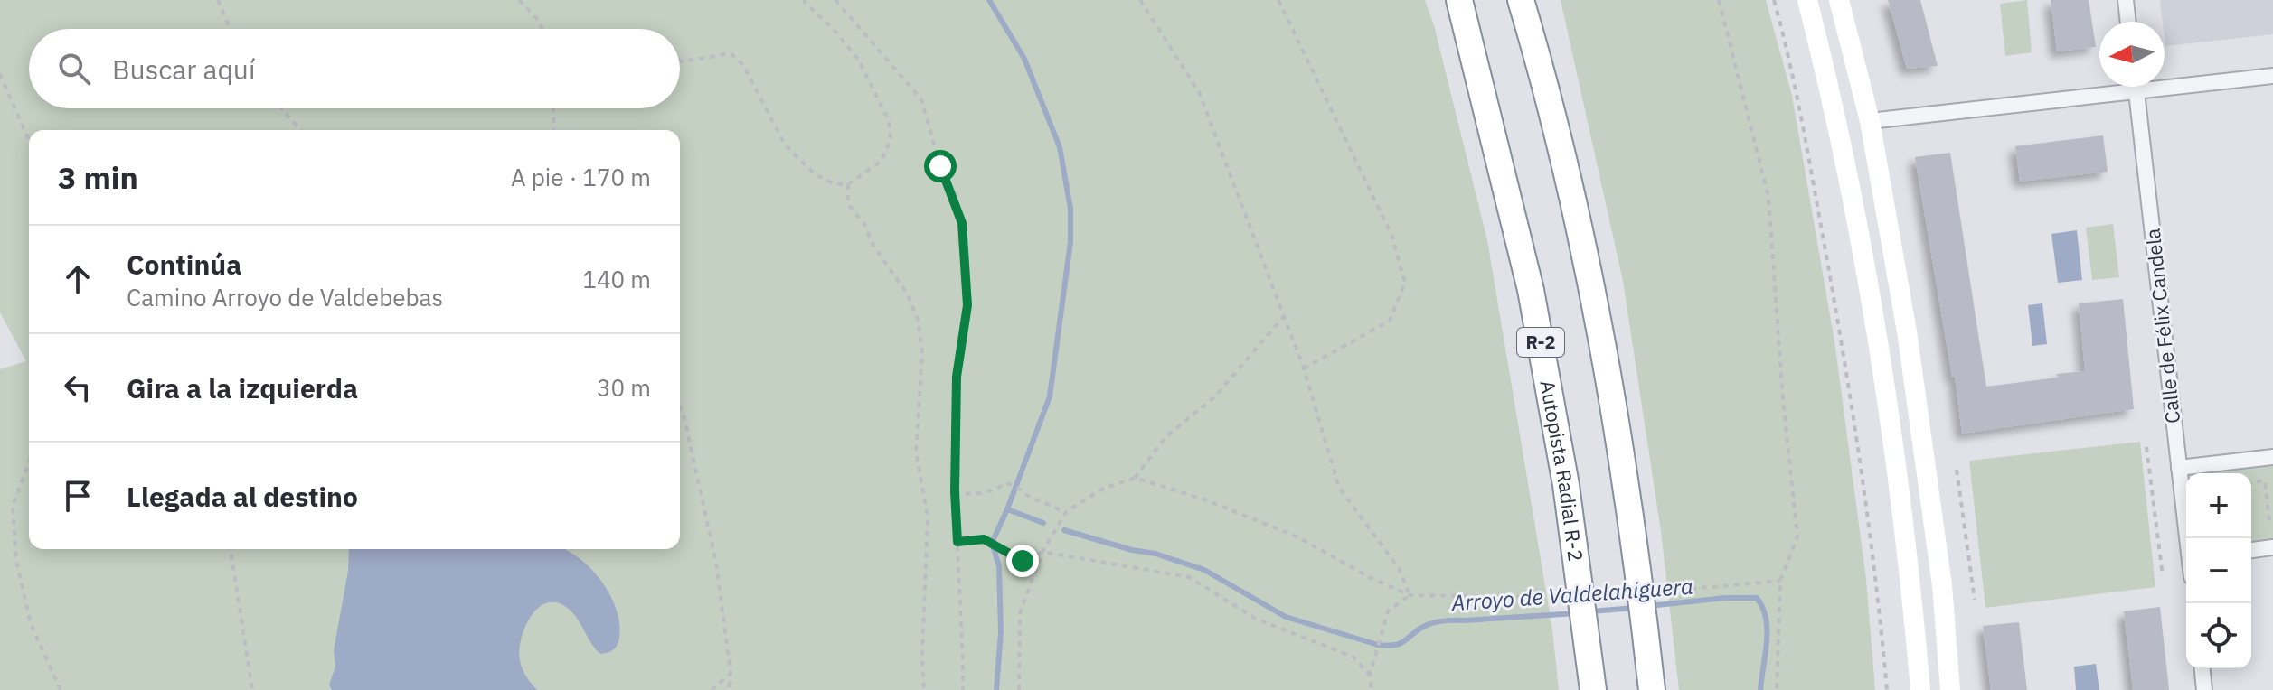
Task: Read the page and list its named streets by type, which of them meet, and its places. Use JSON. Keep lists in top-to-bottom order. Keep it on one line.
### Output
{"streets":{"highway":["R-2","Autopista Radial R-2"],"street":["Calle de Félix Candela"]},"water":["Arroyo de Valdelahiguera"],"north":"left","page":{"search":"Buscar aquí","heading":["3 min","A pie · 170 m"],"list":[["Continúa","Camino Arroyo de Valdebebas","140 m"],["Gira a la izquierda","30 m"],"Llegada al destino"],"map_buttons":["+","−"]}}
